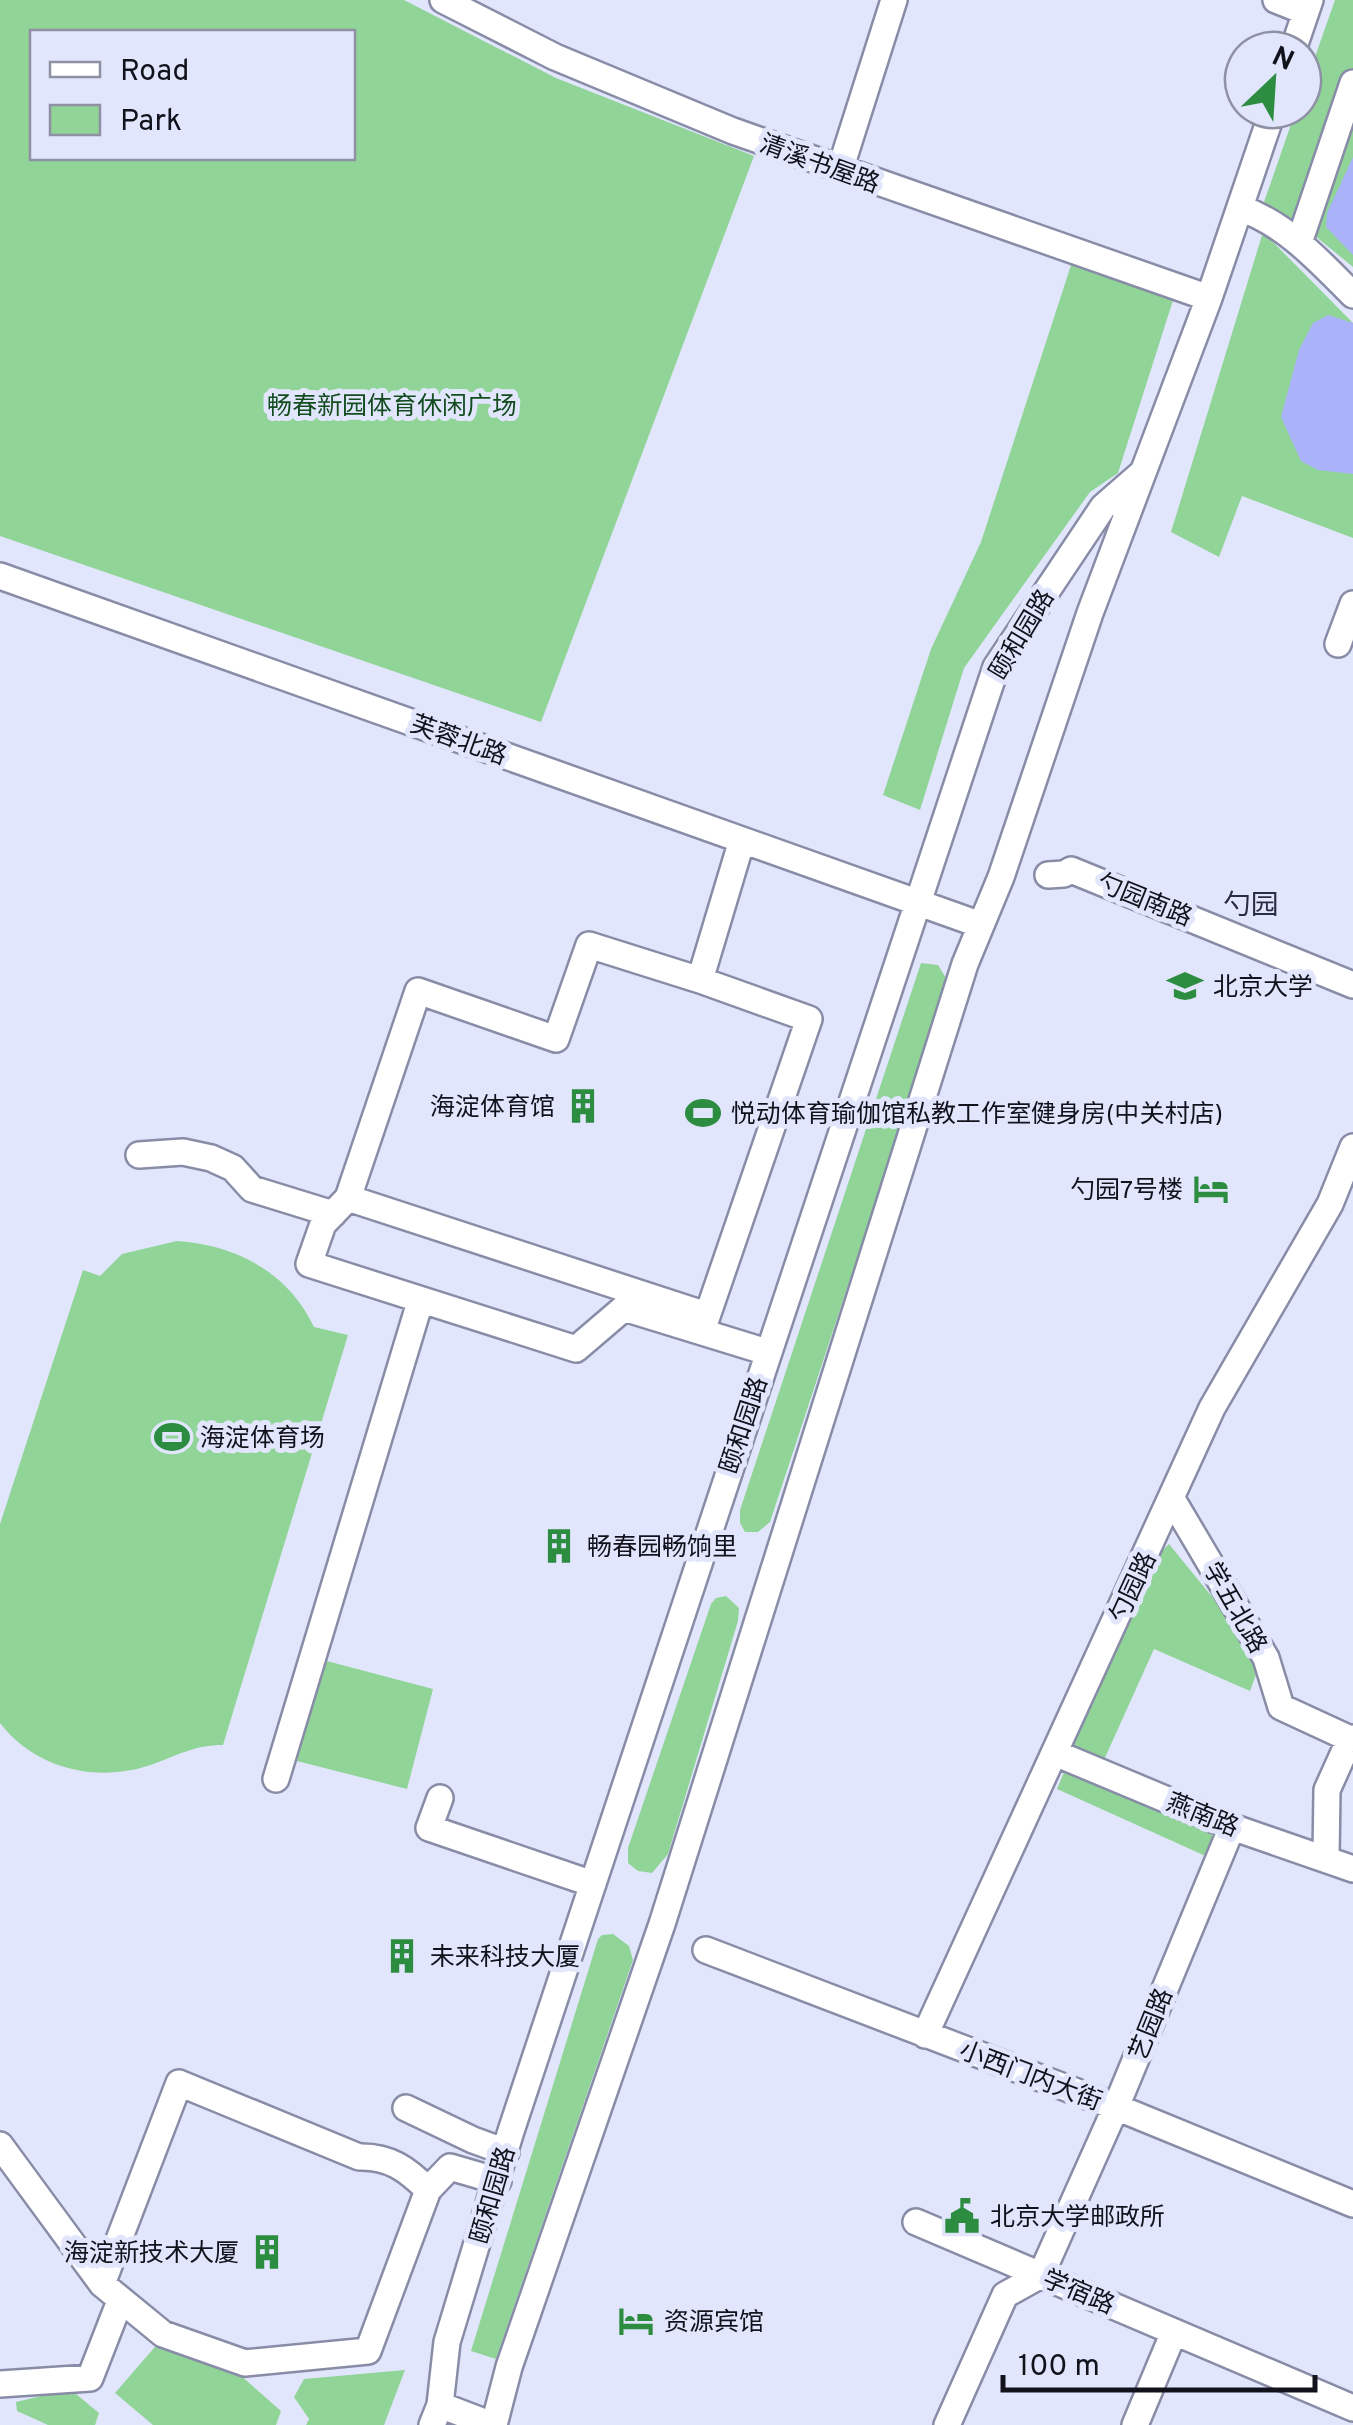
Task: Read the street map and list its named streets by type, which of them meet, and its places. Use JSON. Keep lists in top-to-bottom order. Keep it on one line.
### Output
{"streets":{"street":["清溪书屋路","颐和园路","芙蓉北路","勺园南路","勺园路","学五北路","燕南路","艺园路","小西门内大街","学宿路"]},"crossings":[["清溪书屋路","颐和园路"],["颐和园路","芙蓉北路"],["勺园路","学五北路"],["勺园路","燕南路"],["勺园路","小西门内大街"],["燕南路","艺园路"],["艺园路","小西门内大街"],["艺园路","学宿路"]],"districts":["勺园"],"parks":["畅春新园体育休闲广场"],"places":{"school or university":["北京大学"],"building":["海淀体育馆","畅春园·畅饷里","未来科技大厦","海淀新技术大厦"],"sports":["悦动体育瑜伽馆私教工作室健身房(中关村店)","海淀体育场"],"hotel":["勺园7号楼","资源宾馆"],"public building":["北京大学邮政所"]},"legend":["Road","Park"],"scale_bar":"100 m","north":"top right"}
